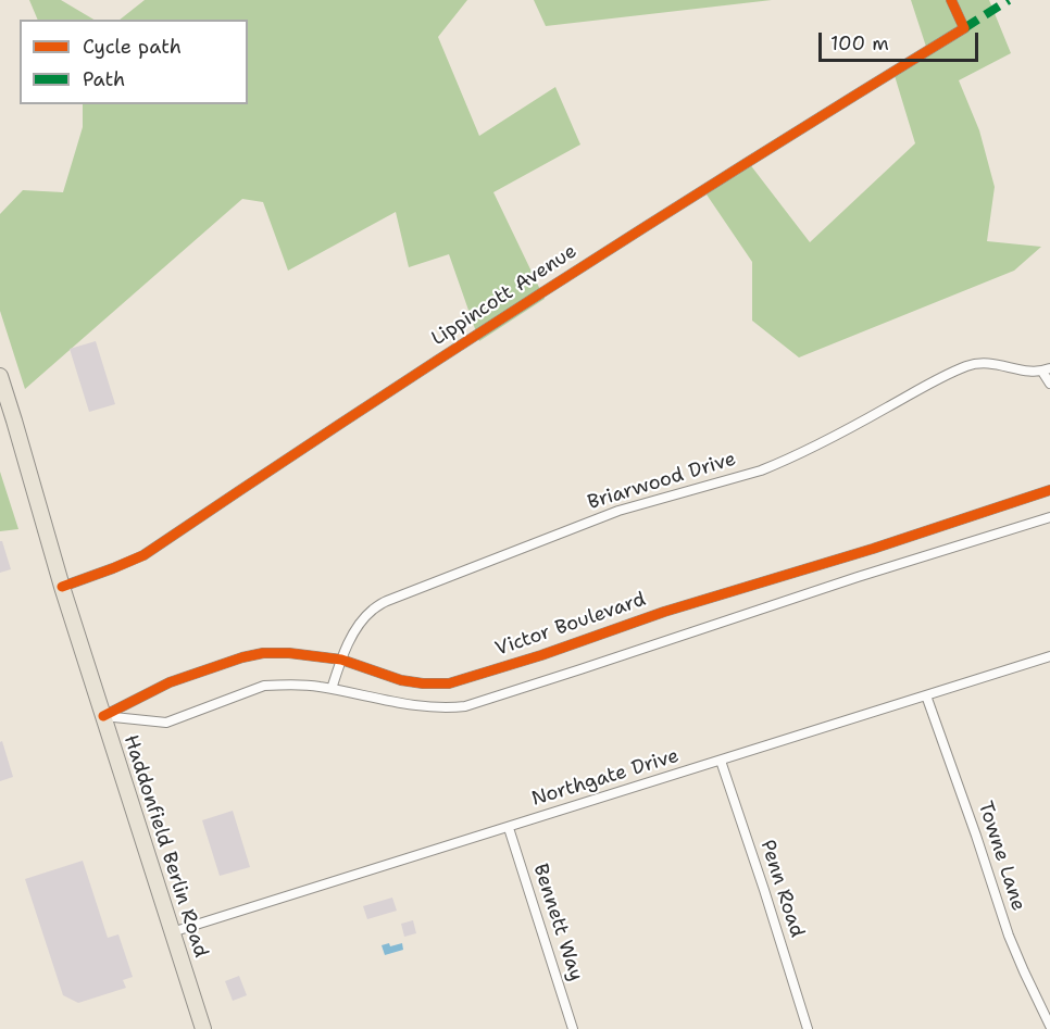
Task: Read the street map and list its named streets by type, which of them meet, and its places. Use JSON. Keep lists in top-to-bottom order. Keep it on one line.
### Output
{"streets":{"main road":["Haddonfield Berlin Road"],"street":["Lippincott Avenue","Briarwood Drive","Victor Boulevard","Northgate Drive","Towne Lane","Penn Road","Bennett Way"]},"crossings":[["Lippincott Avenue","Haddonfield Berlin Road"],["Briarwood Drive","Victor Boulevard"],["Victor Boulevard","Haddonfield Berlin Road"],["Northgate Drive","Haddonfield Berlin Road"],["Northgate Drive","Towne Lane"],["Northgate Drive","Penn Road"],["Northgate Drive","Bennett Way"]],"legend":["Cycle path","Path"],"scale_bar":"100 m"}
